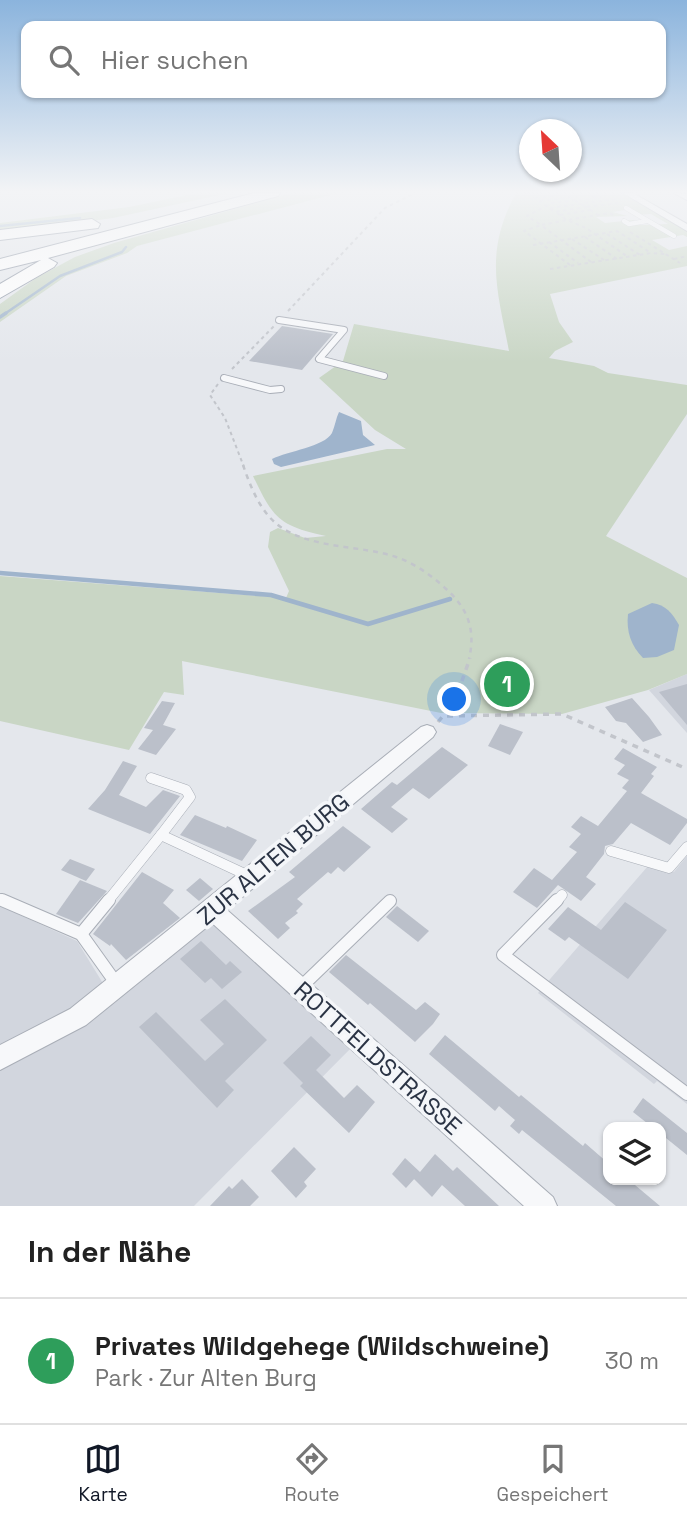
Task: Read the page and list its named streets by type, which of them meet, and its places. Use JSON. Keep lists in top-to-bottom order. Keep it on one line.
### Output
{"streets":{"street":["ZUR ALTEN BURG","ROTTFELDSTRASSE"]},"crossings":[["ZUR ALTEN BURG","ROTTFELDSTRASSE"]],"north":"top left","page":{"search":"Hier suchen","pins":"1","heading":"In der Nähe","list":[{"mark":"1","name":"Privates Wildgehege (Wildschweine)","note":"Park · Zur Alten Burg","value":"30 m"}],"nav":["Karte","Route","Gespeichert"]}}
